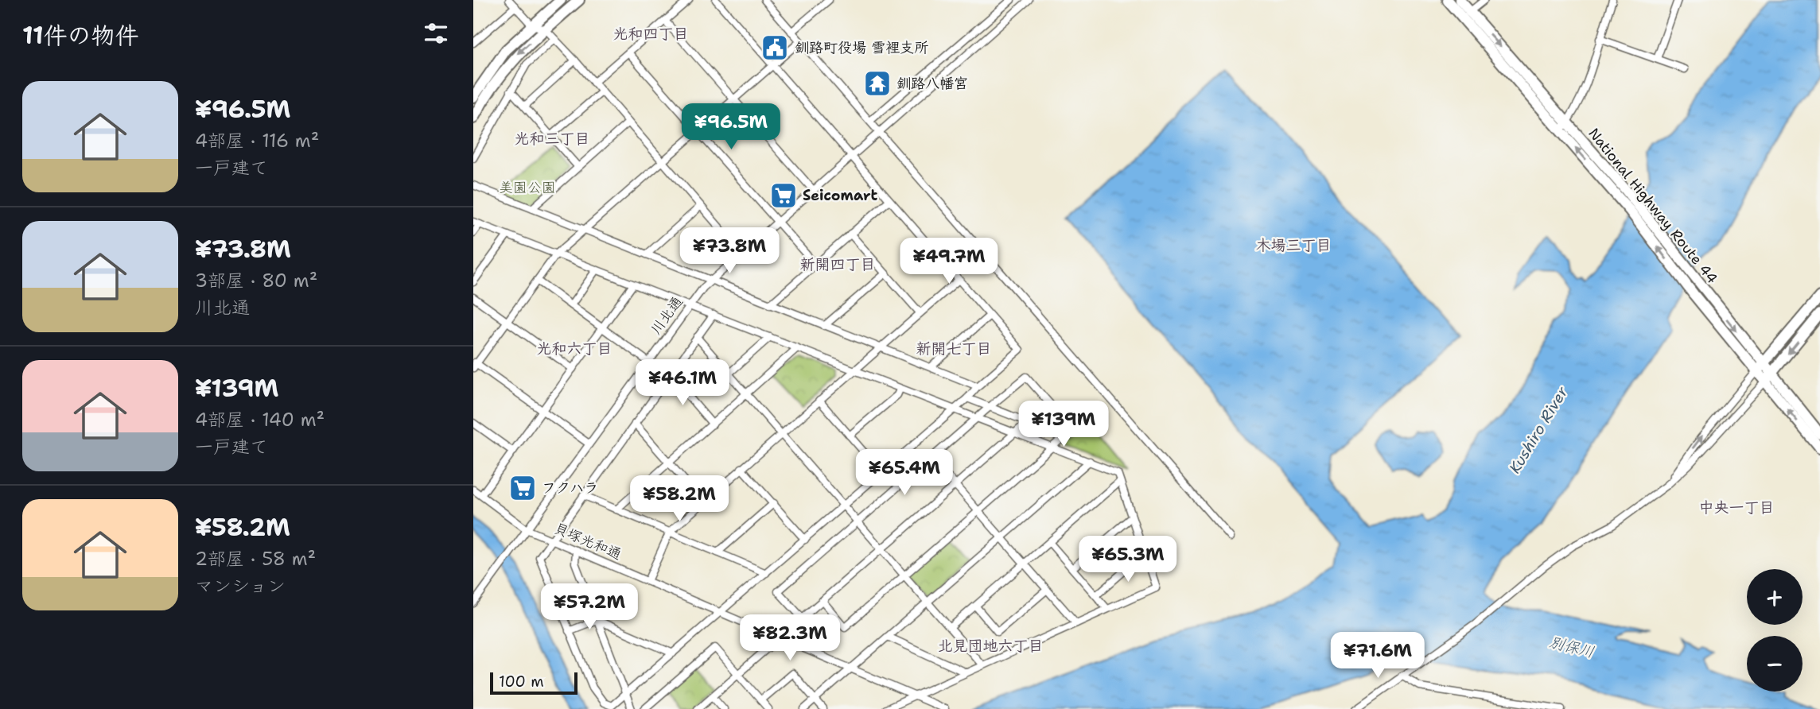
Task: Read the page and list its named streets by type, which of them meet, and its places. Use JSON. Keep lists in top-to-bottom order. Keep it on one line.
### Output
{"streets":{"highway":["National Highway Route 44"],"street":["川北通","貝塚光和通"]},"crossings":[["川北通","貝塚光和通"]],"districts":["光和四丁目","光和三丁目","木場三丁目","新開四丁目","光和六丁目","新開七丁目","中央一丁目","北見団地六丁目"],"water":["Kushiro River","別保川"],"parks":["美園公園"],"places":{"public building":["釧路町役場 雪裡支所"],"temple":["釧路八幡宮"],"supermarket":["Seicomart","フクハラ"]},"scale_bar":"100 m","page":{"heading":"11件の物件","list":[{"name":"¥96.5M","note":"4部屋 · 116 m² · 一戸建て"},{"name":"¥73.8M","note":"3部屋 · 80 m² · 川北通"},{"name":"¥139M","note":"4部屋 · 140 m² · 一戸建て"},{"name":"¥58.2M","note":"2部屋 · 58 m² · マンション"}],"price":["¥96.5M","¥73.8M","¥49.7M","¥46.1M","¥139M","¥65.4M","¥58.2M","¥65.3M","¥57.2M","¥82.3M","¥71.6M"],"map_buttons":["+","−"],"scale":"100 m"}}
